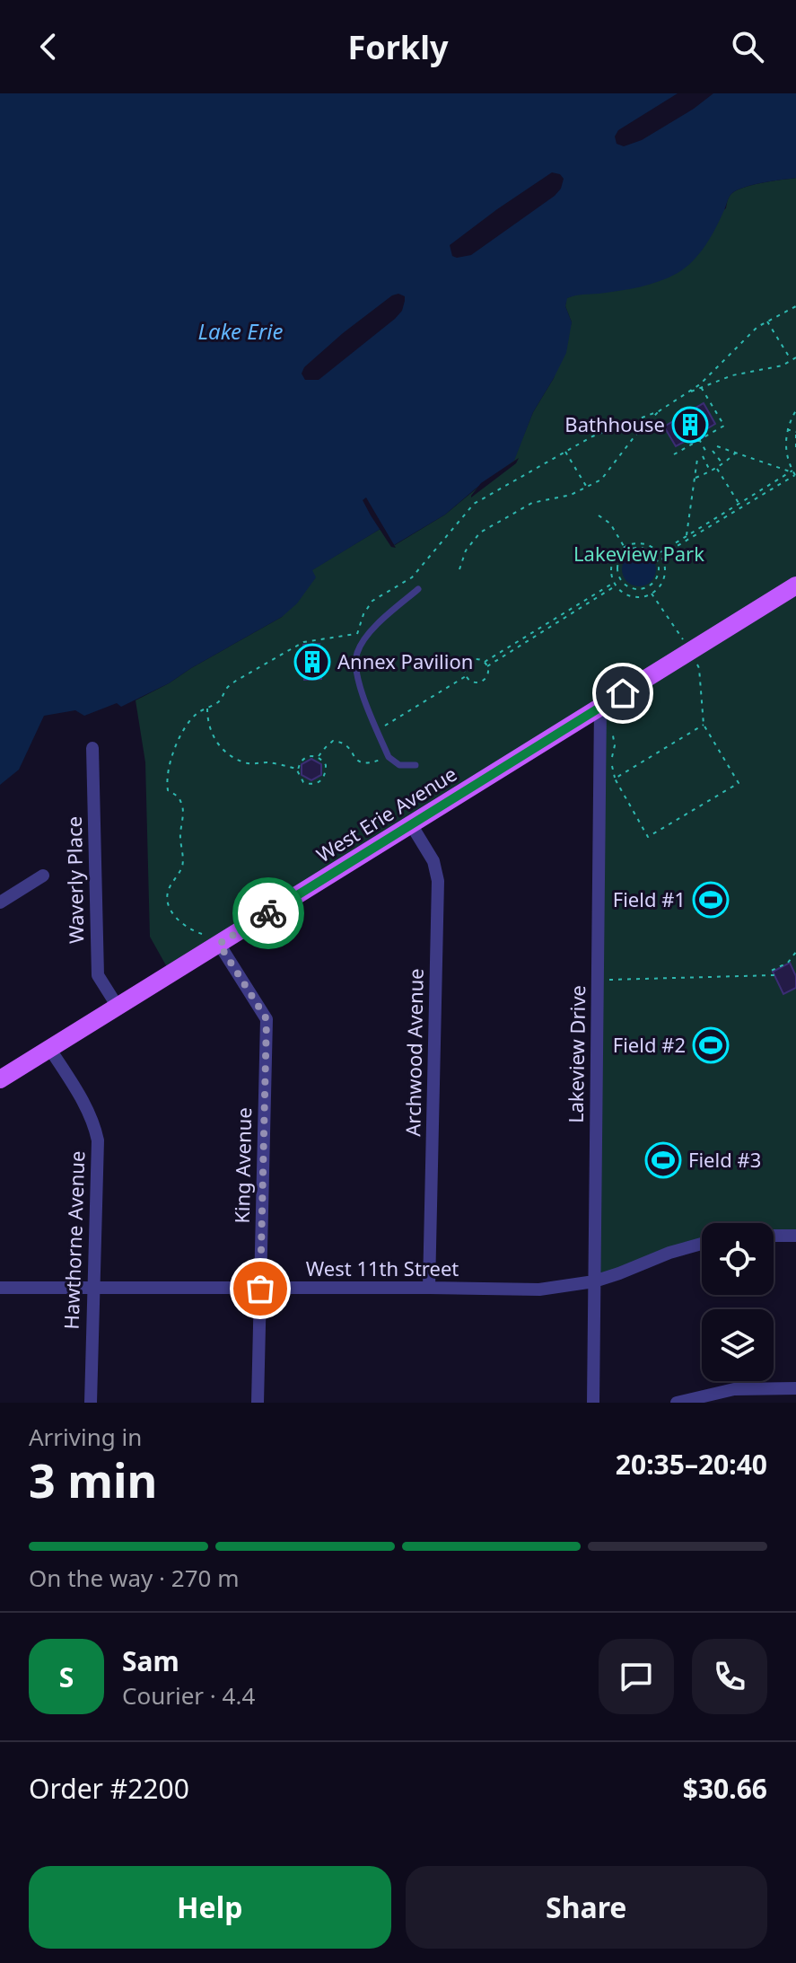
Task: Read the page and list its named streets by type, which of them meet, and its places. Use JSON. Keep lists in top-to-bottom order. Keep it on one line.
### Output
{"streets":{"main road":["West Erie Avenue"],"street":["Waverly Place","Archwood Avenue","Lakeview Drive","King Avenue","Hawthorne Avenue","West 11th Street"]},"crossings":[["West Erie Avenue","Waverly Place"],["West Erie Avenue","Archwood Avenue"],["West Erie Avenue","Lakeview Drive"],["West Erie Avenue","King Avenue"],["West Erie Avenue","Hawthorne Avenue"],["Archwood Avenue","West 11th Street"],["Lakeview Drive","West 11th Street"],["King Avenue","West 11th Street"],["Hawthorne Avenue","West 11th Street"]],"water":["Lake Erie"],"parks":["Lakeview Park"],"places":{"building":["Bathhouse","Annex Pavilion"],"sports":["Field #1","Field #2","Field #3"]},"page":{"header":"Forkly","heading":["3 min","Arriving in","20:35–20:40"],"panel":["Sam","Courier · 4.4","Order #2200","$30.66"],"bar":"On the way · 270 m","round":"S","buttons":["Help","Share"]}}
